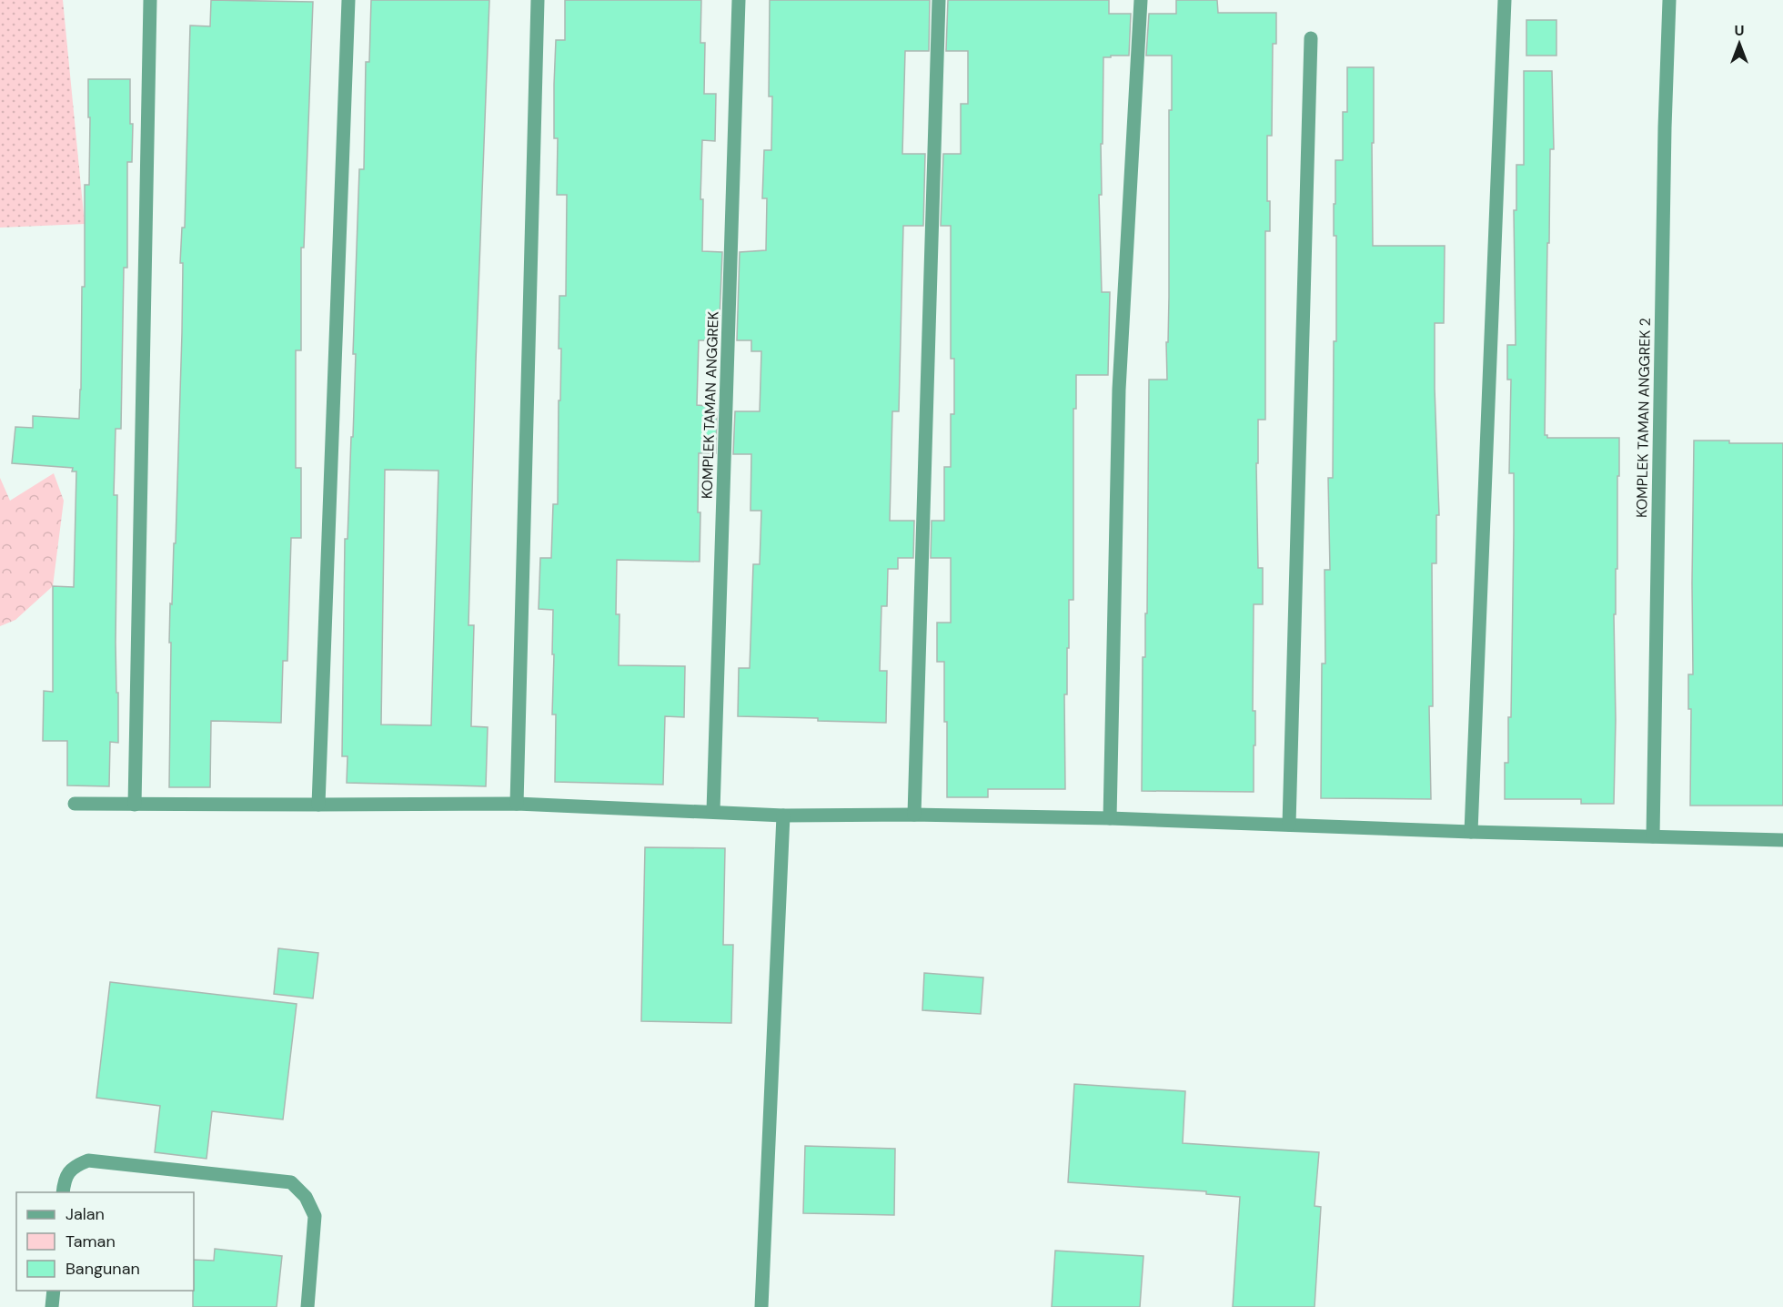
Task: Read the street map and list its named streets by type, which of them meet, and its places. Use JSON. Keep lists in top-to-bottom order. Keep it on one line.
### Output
{"streets":{"street":["KOMPLEK TAMAN ANGGREK","KOMPLEK TAMAN ANGGREK 2"]},"legend":["Jalan","Taman","Bangunan"],"north":"top"}
